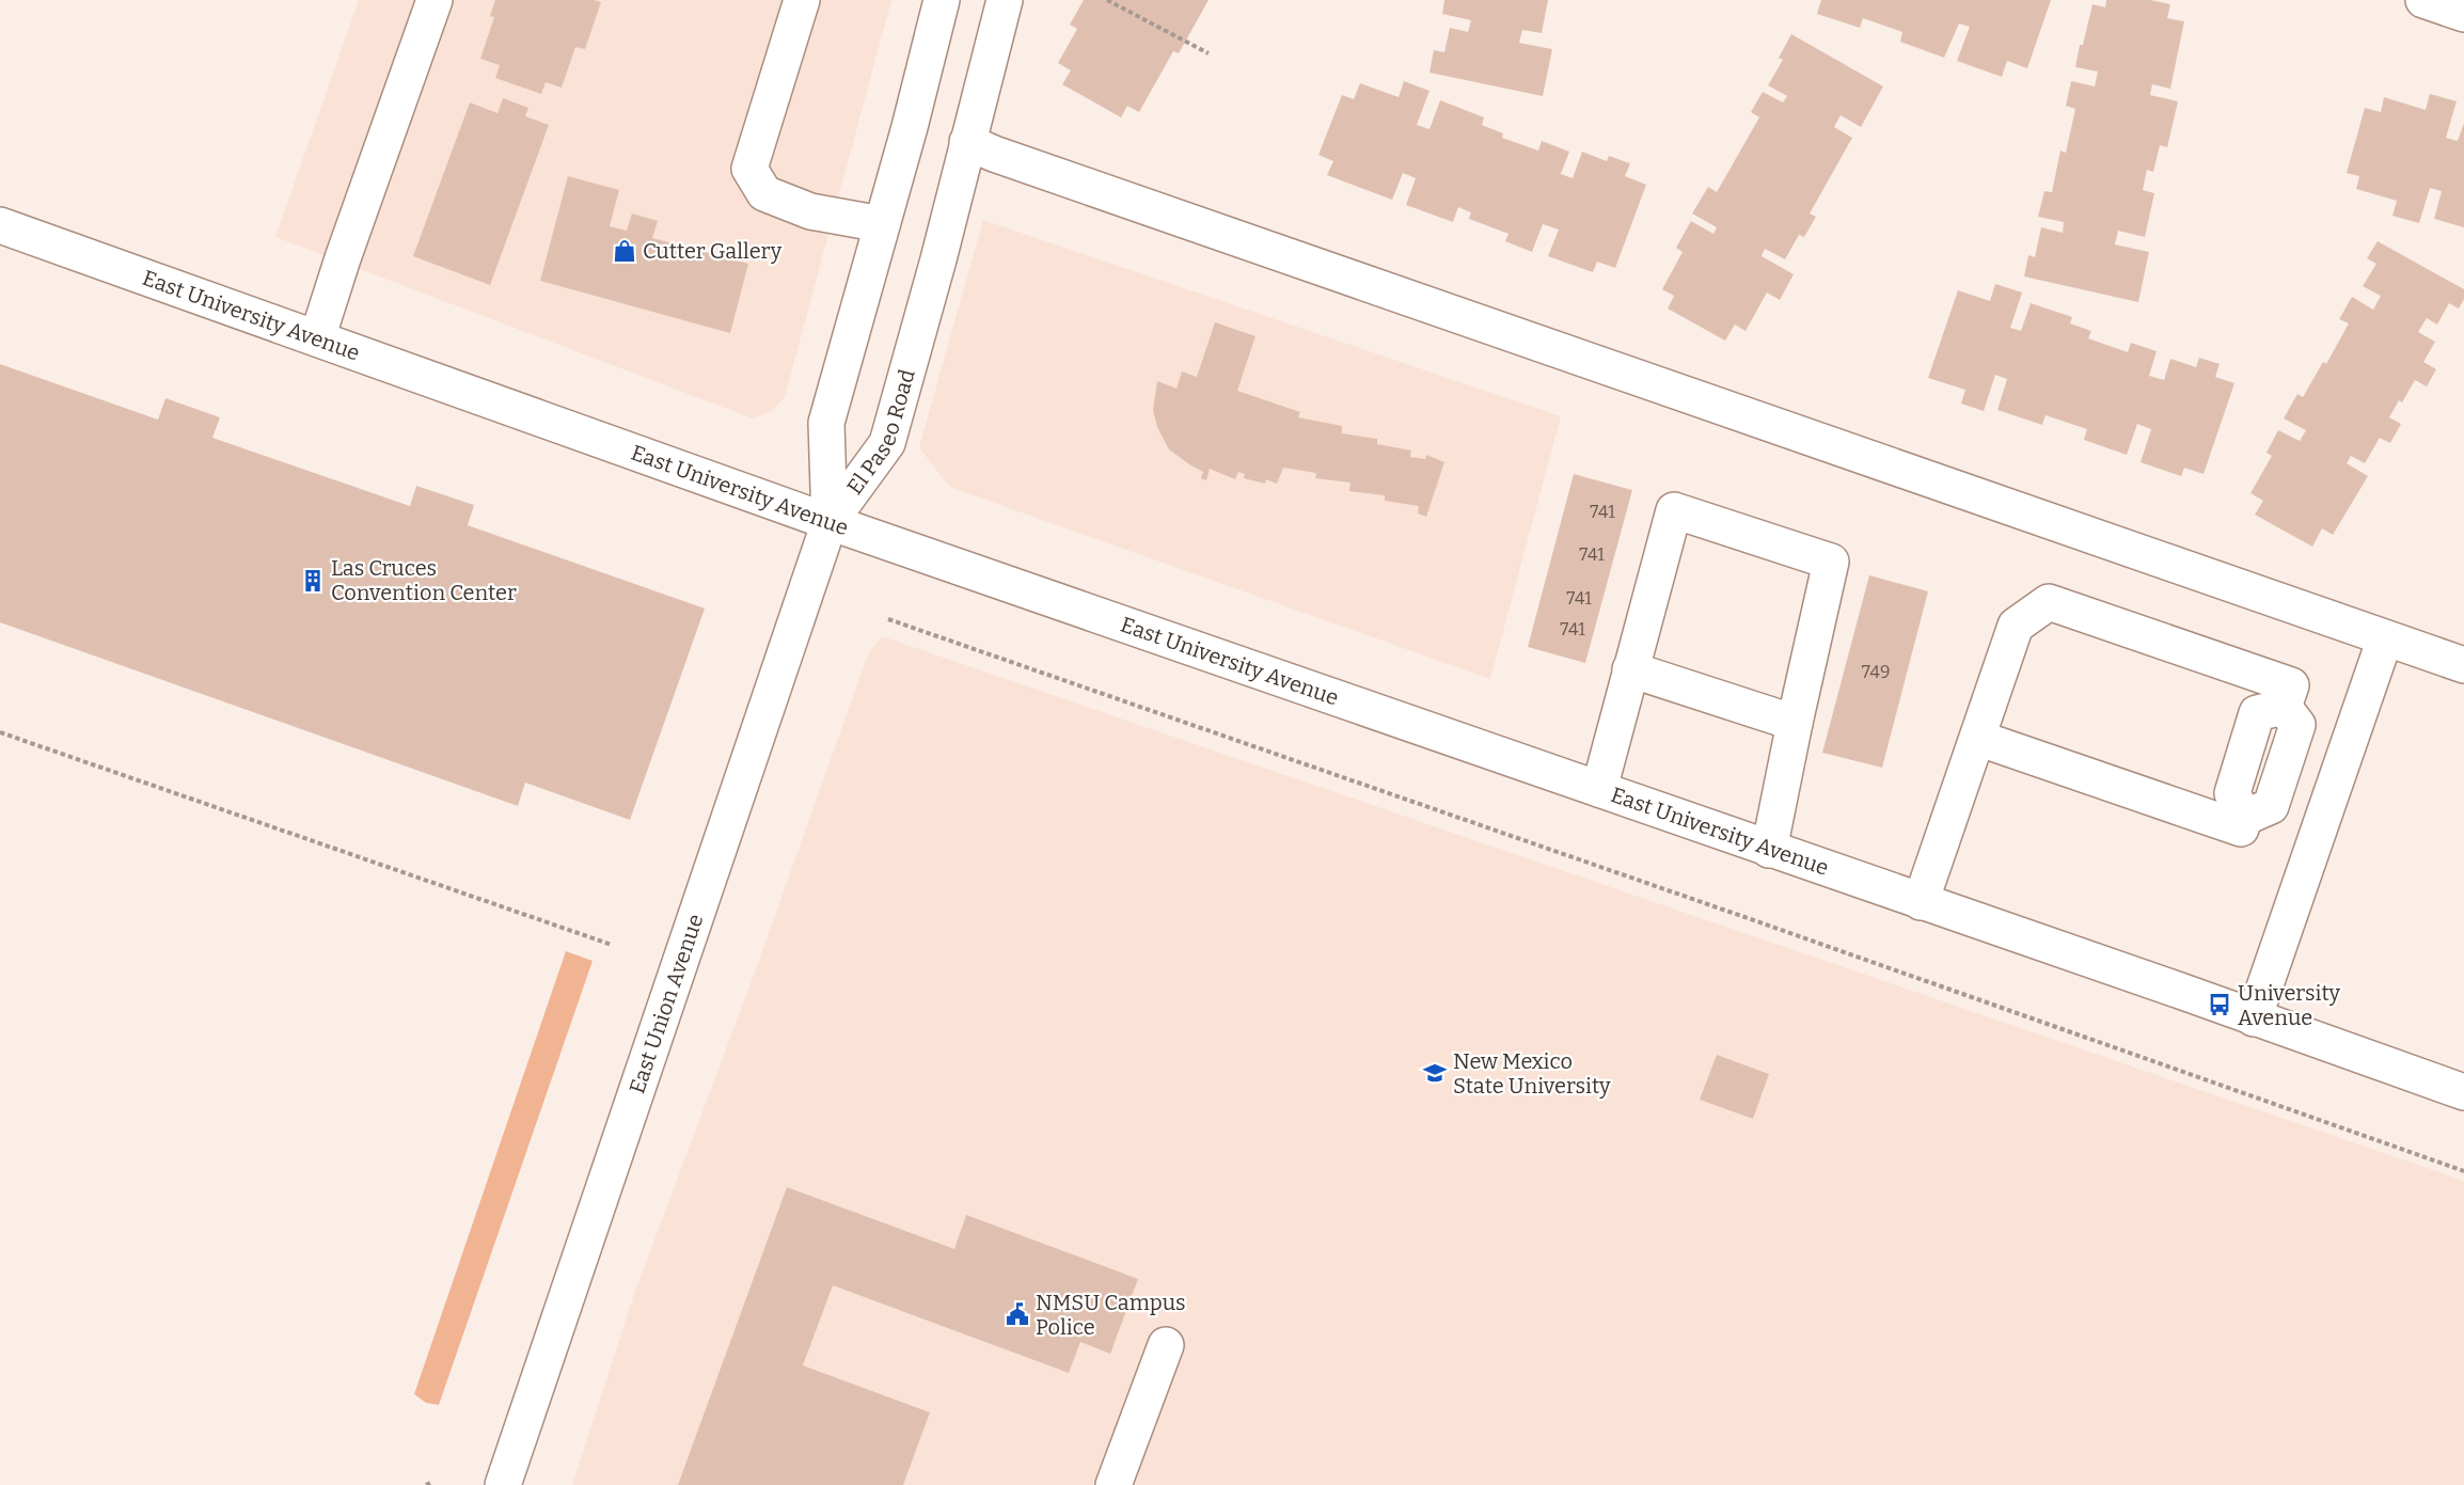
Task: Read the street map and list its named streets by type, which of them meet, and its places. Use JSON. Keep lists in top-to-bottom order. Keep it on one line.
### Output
{"streets":{"main road":["East University Avenue","El Paseo Road","East Union Avenue"]},"crossings":[["East University Avenue","El Paseo Road"],["East University Avenue","East Union Avenue"],["El Paseo Road","East Union Avenue"]],"places":{"shop":["Cutter Gallery"],"building":["Las Cruces Convention Center"],"bus stop":["University Avenue"],"school or university":["New Mexico State University"],"public building":["NMSU Campus Police"]},"house_numbers":["741","741","741","741","749"]}
